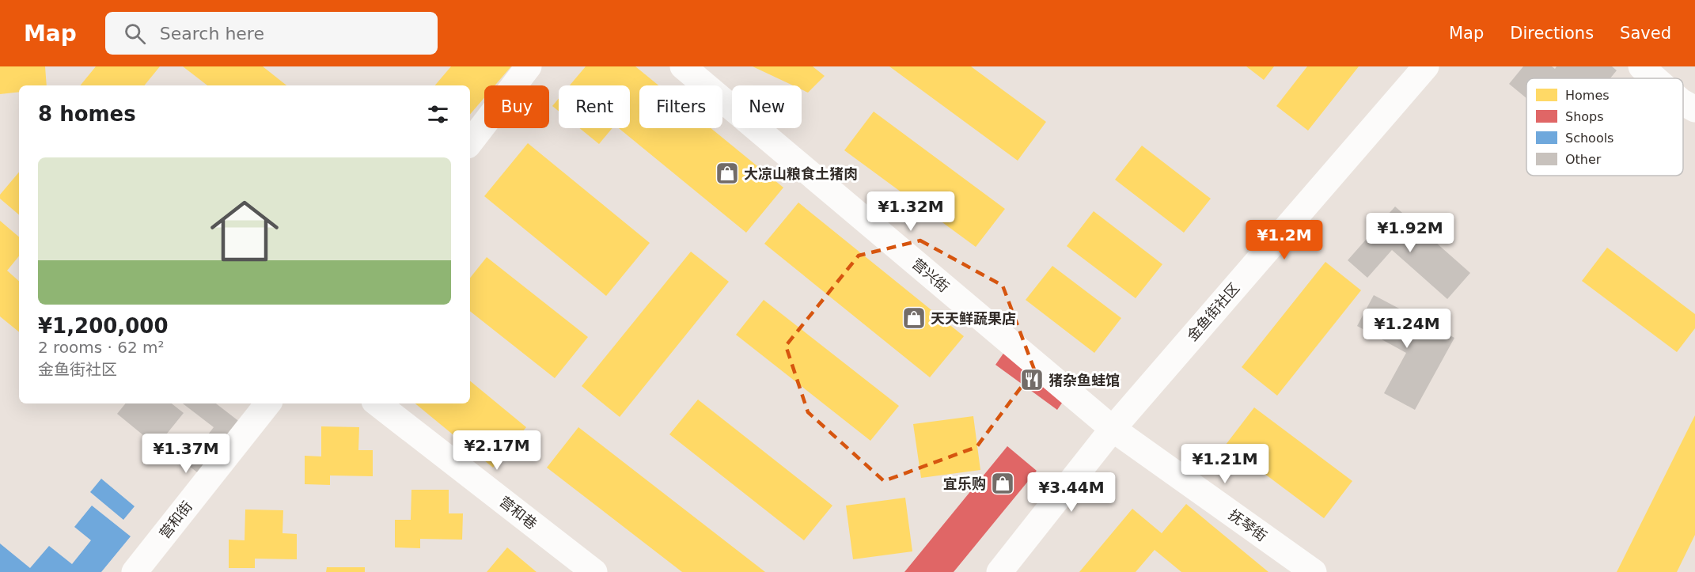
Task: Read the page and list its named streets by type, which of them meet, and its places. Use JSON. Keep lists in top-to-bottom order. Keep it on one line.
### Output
{"streets":{"street":["营兴街","金鱼街社区","营和巷","营和街","抚琴街"]},"crossings":[["营兴街","金鱼街社区"],["营兴街","抚琴街"],["金鱼街社区","抚琴街"]],"places":{"shop":["大凉山粮食土猪肉","天天鲜蔬果店","宜乐购"],"restaurant":["猪杂鱼蛙馆"]},"legend":["Homes","Shops","Schools","Other"],"page":{"header":"Map","search":"Search here","nav":["Map","Directions","Saved"],"chip":["Buy","Rent","Filters","New"],"heading":"8 homes","list":[{"name":"¥1,200,000","note":"2 rooms · 62 m² · 金鱼街社区"}],"price":["¥1.32M","¥1.92M","¥1.2M","¥1.24M","¥2.17M","¥1.37M","¥1.21M","¥3.44M"]}}
